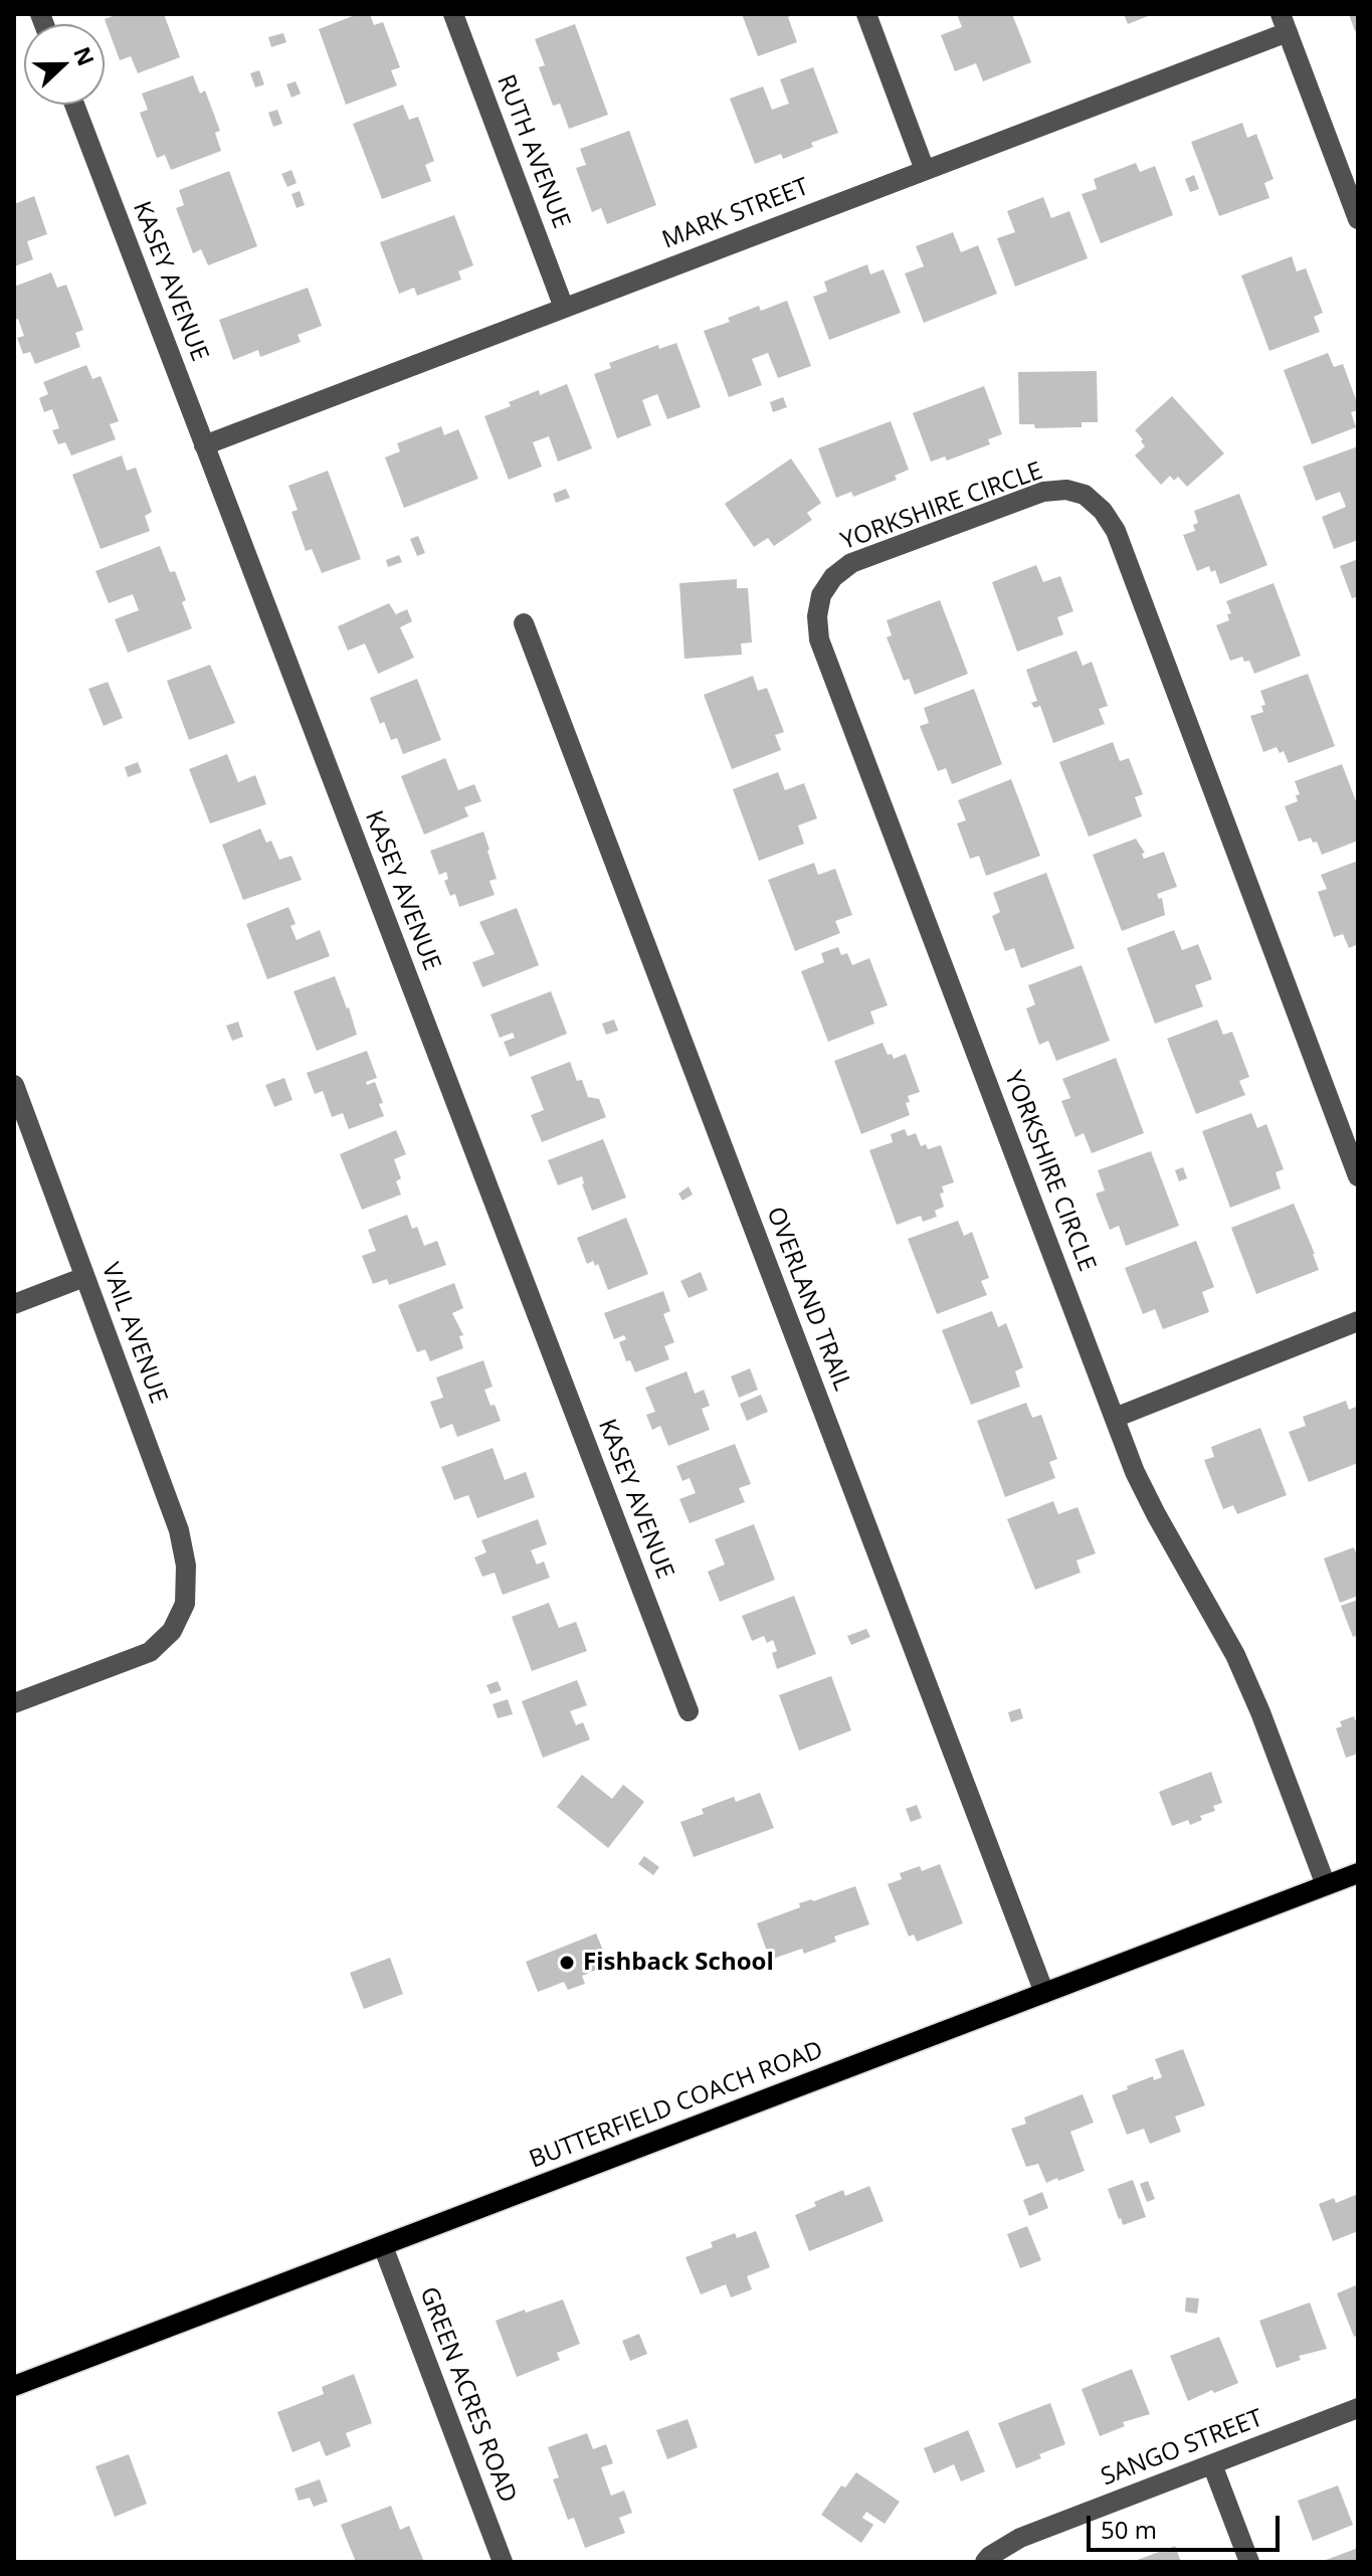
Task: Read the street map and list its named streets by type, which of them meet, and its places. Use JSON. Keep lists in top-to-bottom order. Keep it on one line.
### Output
{"streets":{"main road":["BUTTERFIELD COACH ROAD"],"street":["RUTH AVENUE","MARK STREET","KASEY AVENUE","YORKSHIRE CIRCLE","OVERLAND TRAIL","VAIL AVENUE","GREEN ACRES ROAD","SANGO STREET"]},"crossings":[["RUTH AVENUE","MARK STREET"],["MARK STREET","KASEY AVENUE"],["YORKSHIRE CIRCLE","BUTTERFIELD COACH ROAD"],["OVERLAND TRAIL","BUTTERFIELD COACH ROAD"],["BUTTERFIELD COACH ROAD","GREEN ACRES ROAD"]],"places":["Fishback School"],"scale_bar":"50 m","north":"right"}
